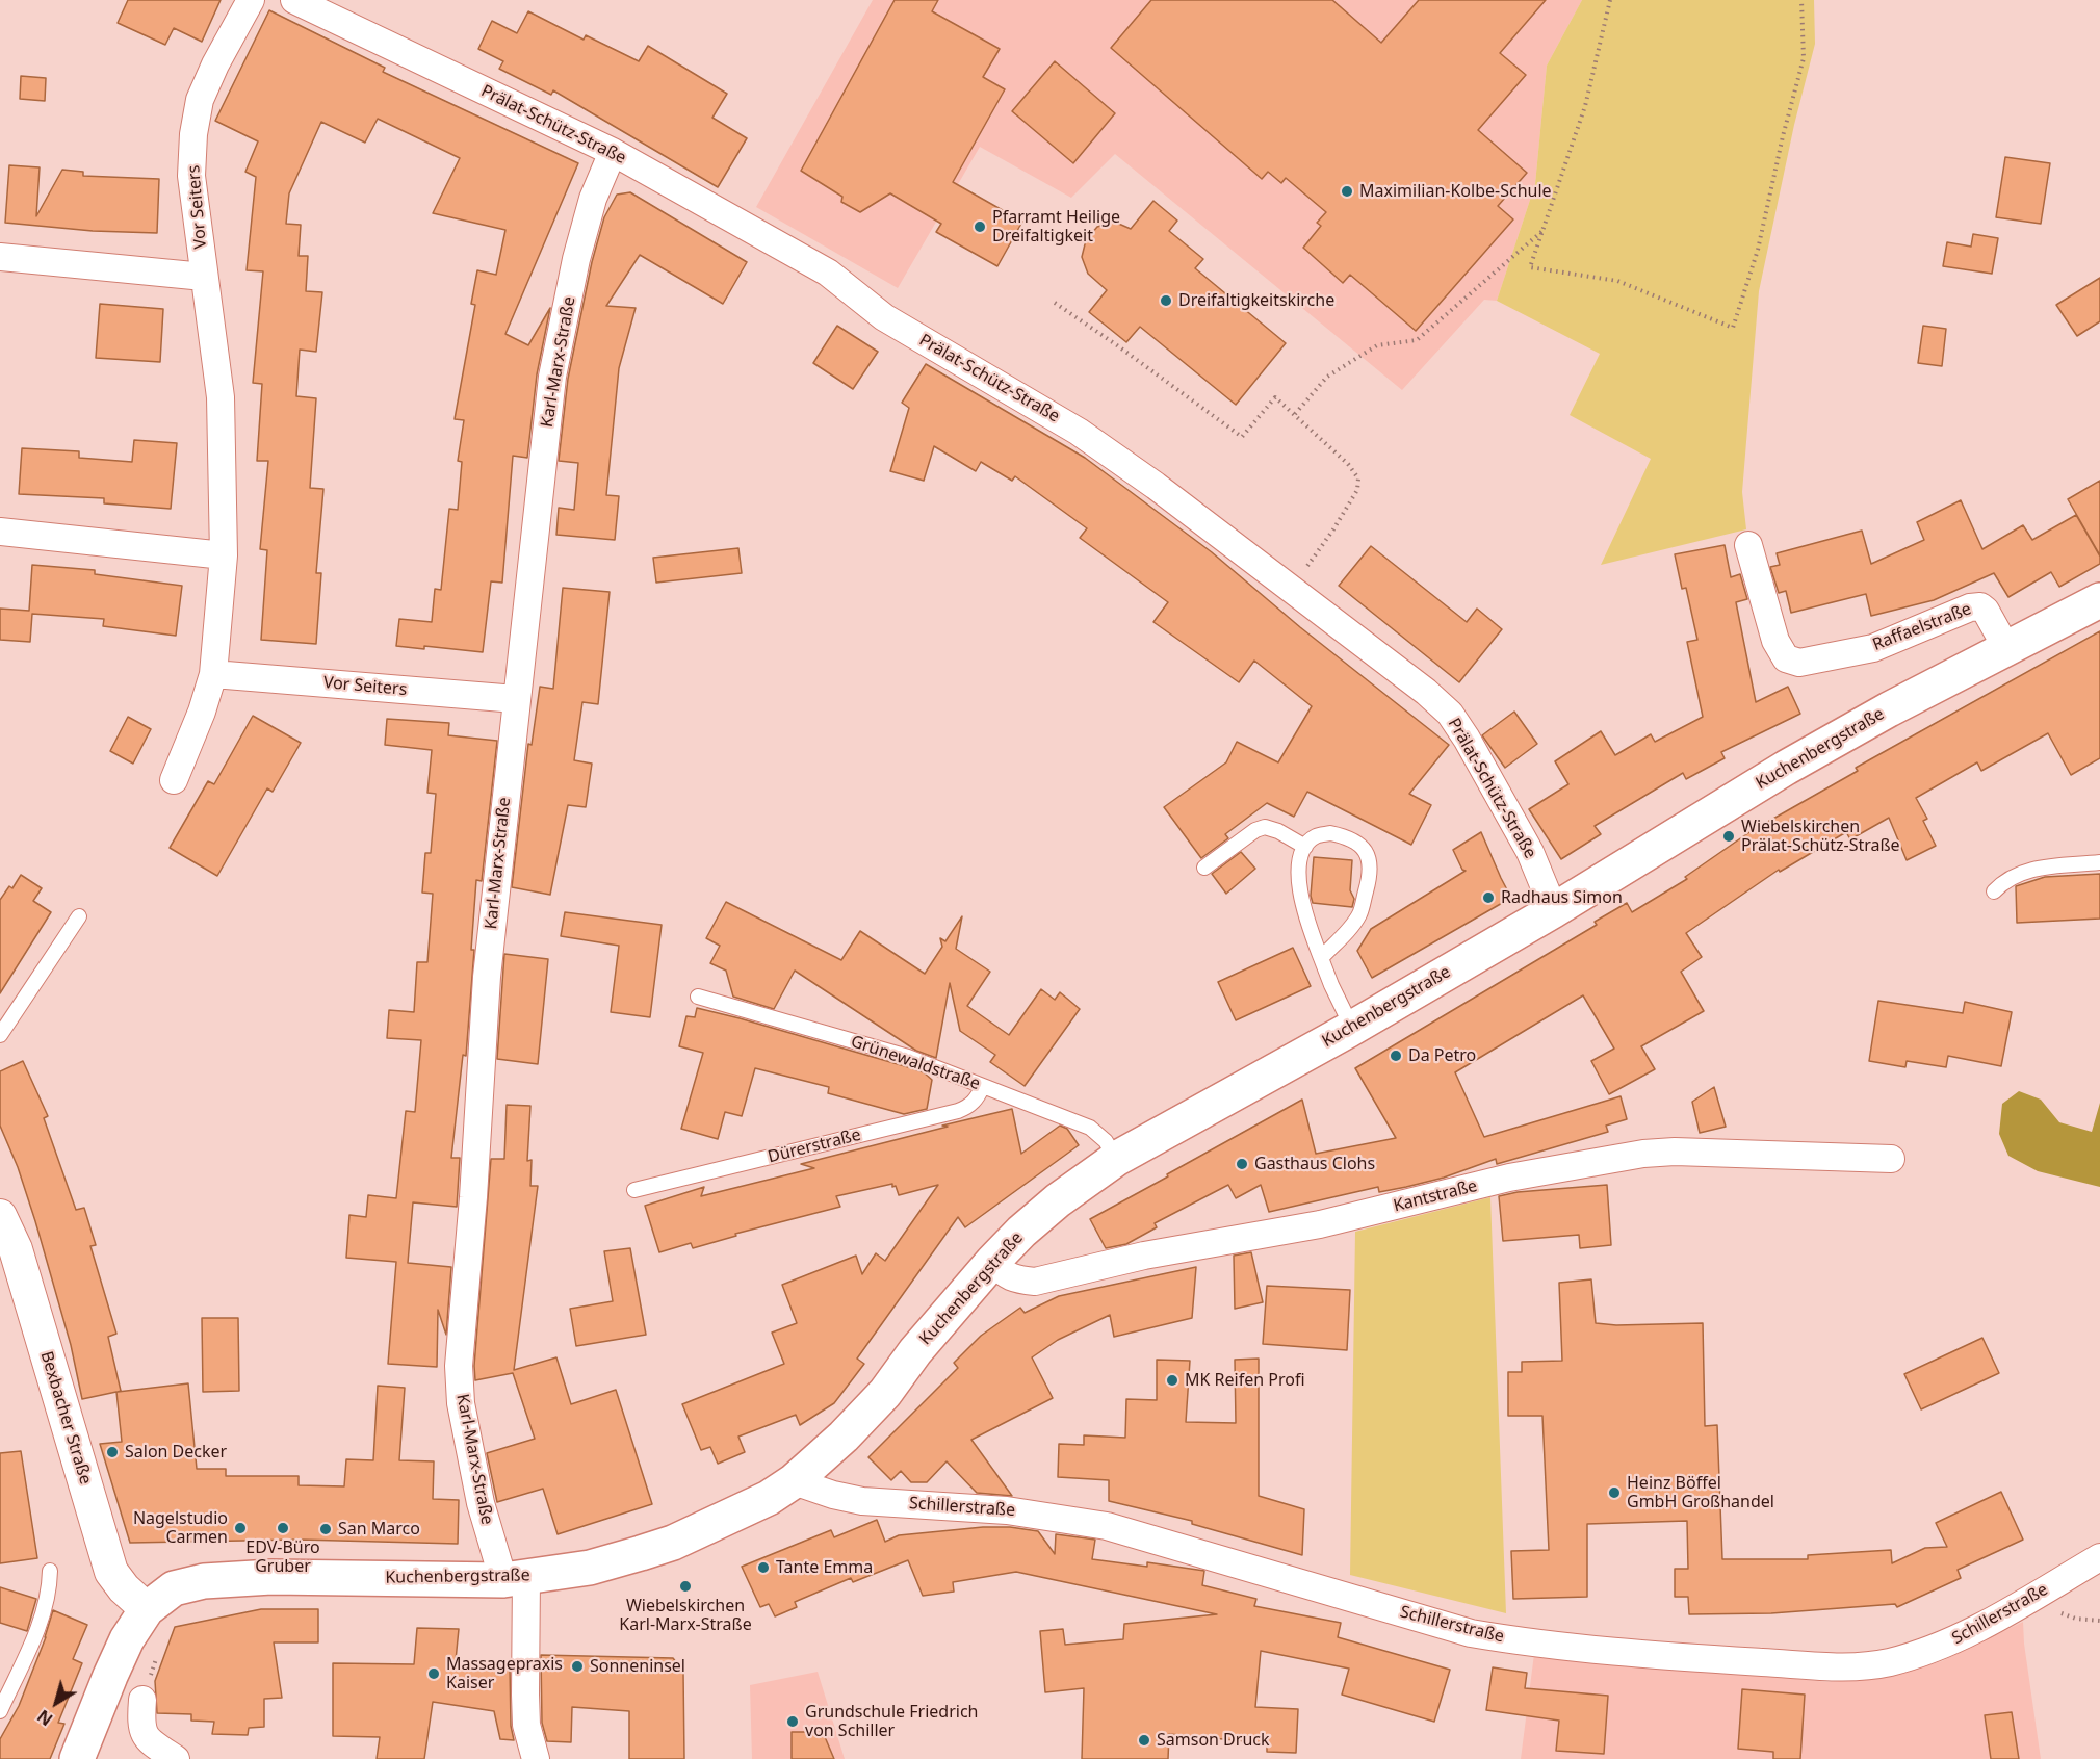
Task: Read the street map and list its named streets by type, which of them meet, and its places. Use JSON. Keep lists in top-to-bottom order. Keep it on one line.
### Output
{"streets":{"main road":["Kuchenbergstraße"],"street":["Prälat-Schütz-Straße","Vor Seiters","Karl-Marx-Straße","Raffaelstraße","Kantstraße","Bexbacher Straße","Schillerstraße"],"lane":["Grünewaldstraße","Dürerstraße"]},"crossings":[["Prälat-Schütz-Straße","Karl-Marx-Straße"],["Prälat-Schütz-Straße","Kuchenbergstraße"],["Vor Seiters","Karl-Marx-Straße"],["Karl-Marx-Straße","Kuchenbergstraße"],["Raffaelstraße","Kuchenbergstraße"],["Kuchenbergstraße","Grünewaldstraße"],["Kuchenbergstraße","Kantstraße"],["Kuchenbergstraße","Bexbacher Straße"],["Kuchenbergstraße","Schillerstraße"],["Grünewaldstraße","Dürerstraße"]],"places":["Maximilian-Kolbe-Schule","Pfarramt Heilige Dreifaltigkeit","Dreifaltigkeitskirche","Wiebelskirchen Prälat-Schütz-Straße","Radhaus Simon","Da Petro","Gasthaus Clohs","MK Reifen Profi","Salon Decker","Heinz Böffel GmbH Großhandel","Nagelstudio Carmen","EDV-Büro Gruber","San Marco","Tante Emma","Wiebelskirchen Karl-Marx-Straße","Sonneninsel","Massagepraxis Kaiser","Grundschule Friedrich von Schiller","Samson Druck"],"north":"bottom left"}
